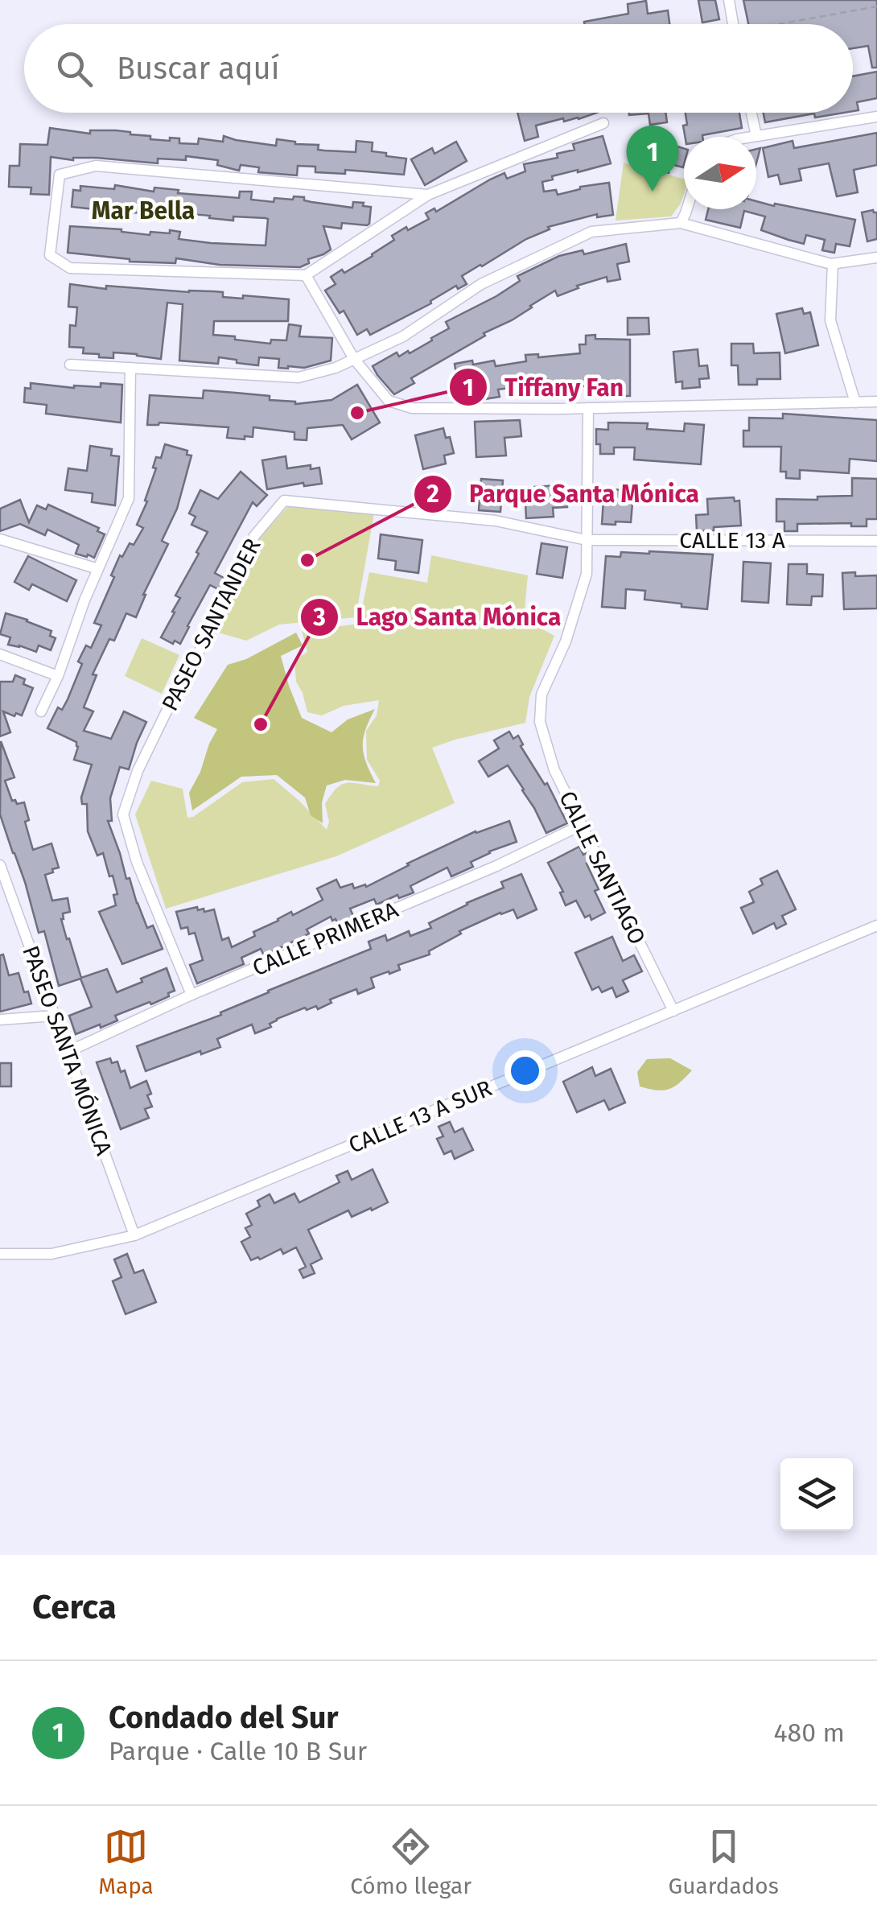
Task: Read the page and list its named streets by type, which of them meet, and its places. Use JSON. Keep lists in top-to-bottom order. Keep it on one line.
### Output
{"streets":{"street":["CALLE 13 A","PASEO SANTANDER","CALLE SANTIAGO","CALLE PRIMERA","PASEO SANTA MÓNICA","CALLE 13 A SUR"]},"crossings":[["CALLE 13 A","PASEO SANTANDER"],["CALLE 13 A","CALLE SANTIAGO"],["PASEO SANTANDER","CALLE SANTIAGO"],["PASEO SANTANDER","CALLE PRIMERA"],["CALLE SANTIAGO","CALLE PRIMERA"],["CALLE SANTIAGO","CALLE 13 A SUR"],["CALLE PRIMERA","PASEO SANTA MÓNICA"],["PASEO SANTA MÓNICA","CALLE 13 A SUR"]],"districts":["Mar Bella"],"places":["Tiffany Fan","Parque Santa Mónica","Lago Santa Mónica"],"north":"right","page":{"search":"Buscar aquí","pins":"1","heading":"Cerca","list":[{"mark":"1","name":"Condado del Sur","note":"Parque · Calle 10 B Sur","value":"480 m"}],"nav":["Mapa","Cómo llegar","Guardados"]}}
